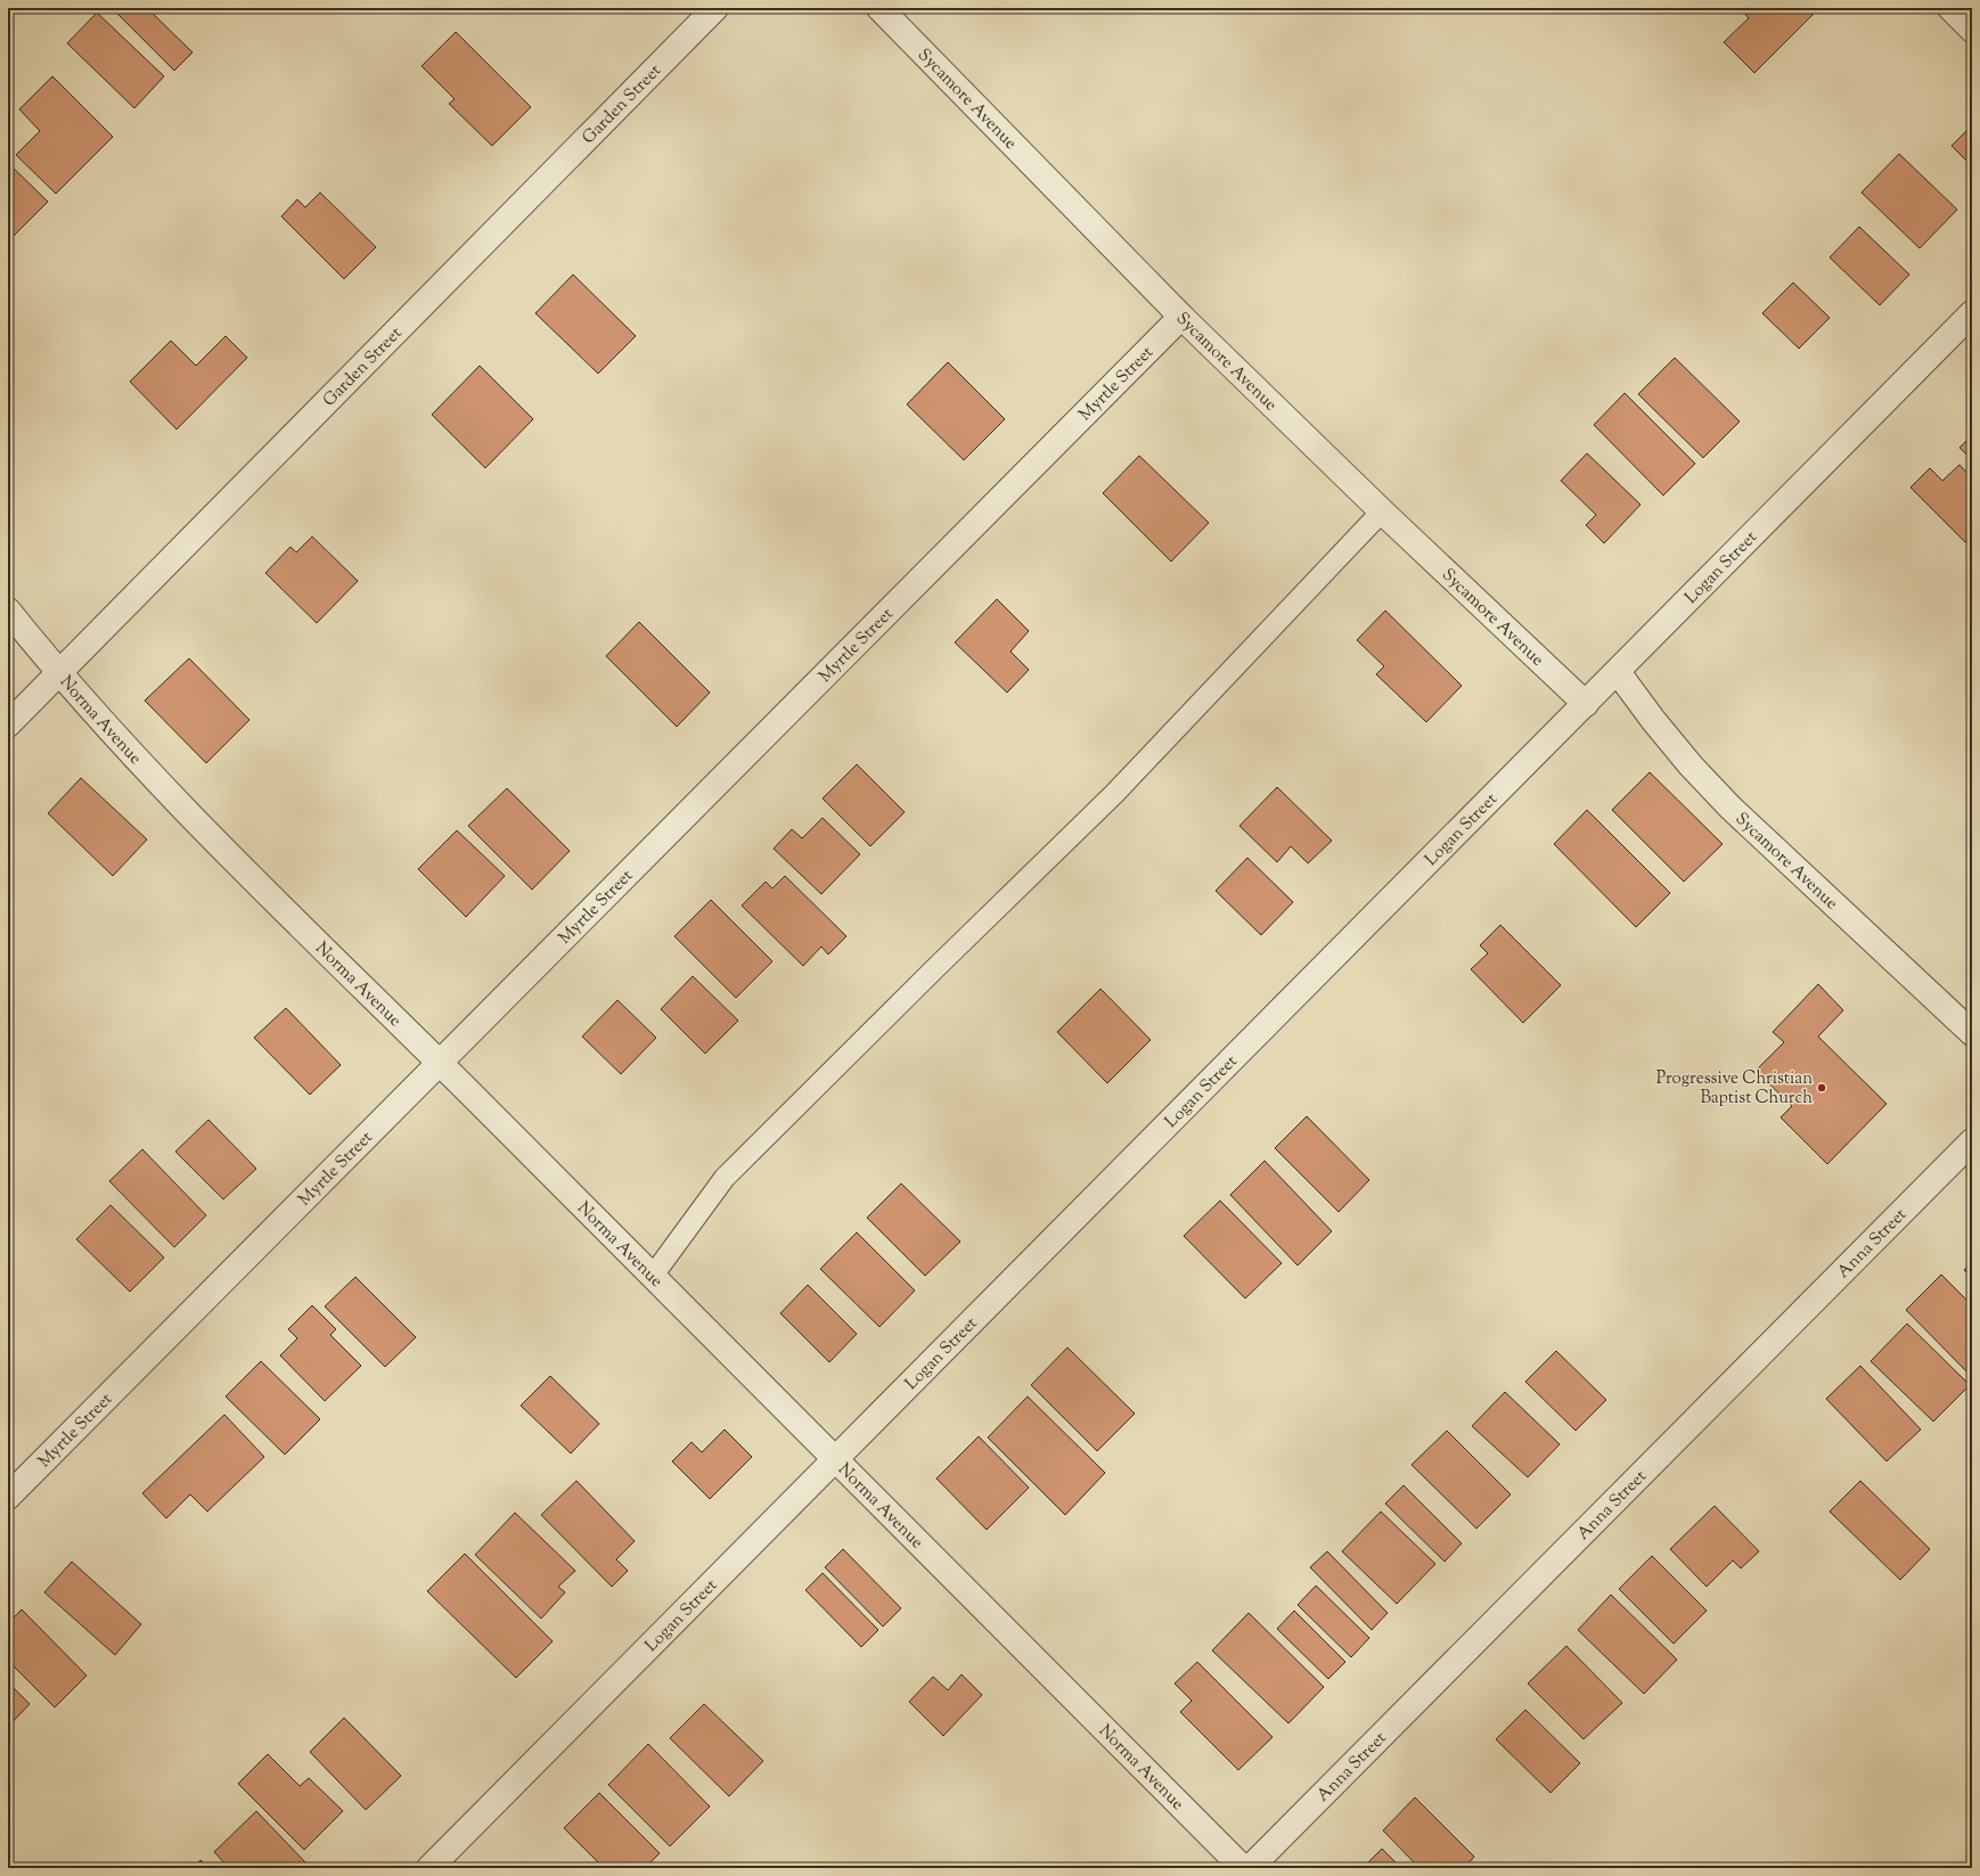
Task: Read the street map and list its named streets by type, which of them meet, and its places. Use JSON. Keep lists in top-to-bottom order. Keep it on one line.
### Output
{"streets":{"street":["Sycamore Avenue","Garden Street","Myrtle Street","Logan Street","Norma Avenue","Anna Street"]},"crossings":[["Sycamore Avenue","Myrtle Street"],["Sycamore Avenue","Logan Street"],["Garden Street","Norma Avenue"],["Myrtle Street","Norma Avenue"],["Logan Street","Norma Avenue"]],"places":["Progressive Christian Baptist Church"]}
